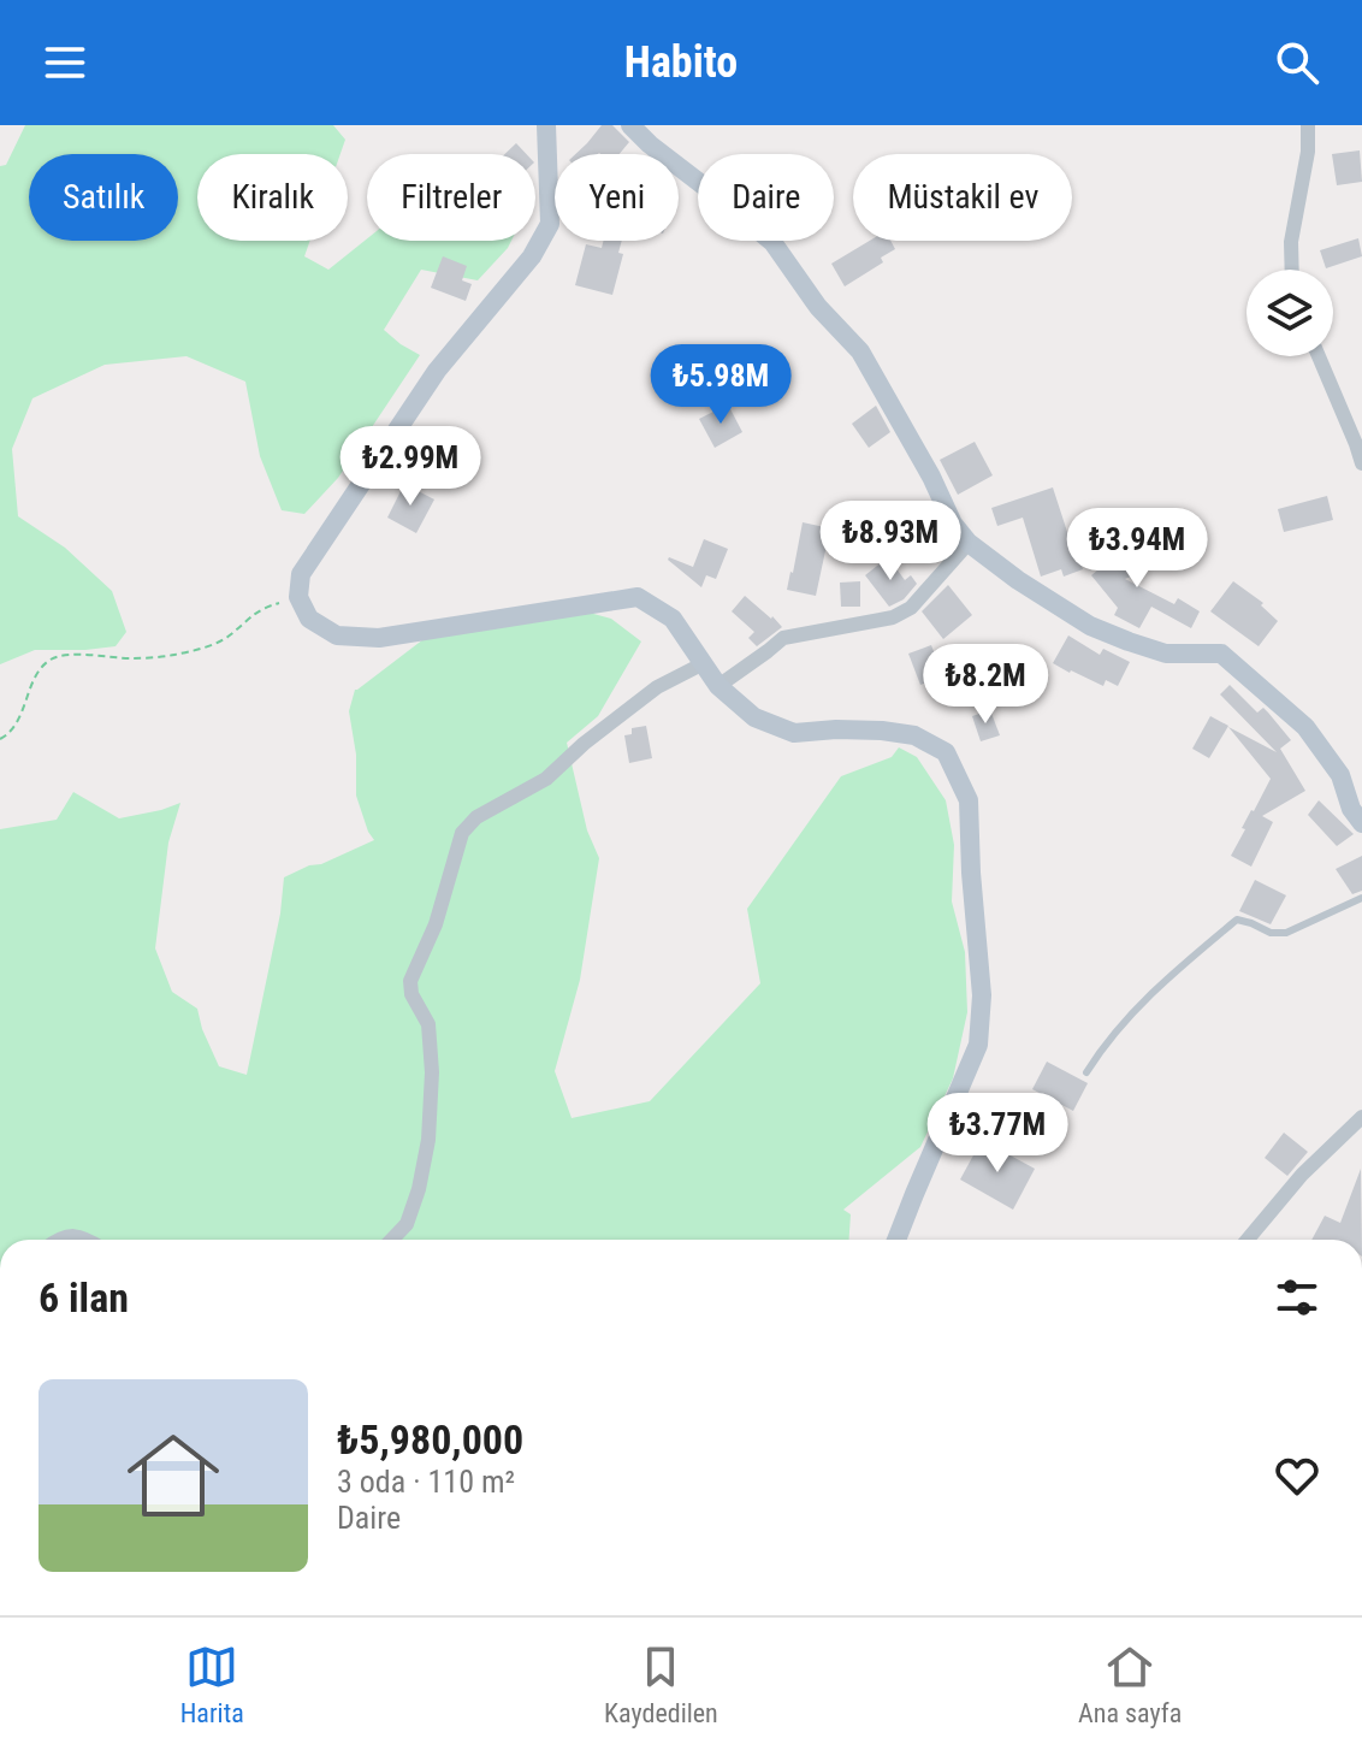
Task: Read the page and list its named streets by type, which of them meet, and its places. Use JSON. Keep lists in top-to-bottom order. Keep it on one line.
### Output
{"page":{"header":"Habito","chip":["Satılık","Kiralık","Filtreler","Yeni","Daire","Müstakil ev"],"price":["₺5.98M","₺2.99M","₺8.93M","₺3.94M","₺8.2M","₺3.77M"],"heading":"6 ilan","list":[{"name":"₺5,980,000","note":"3 oda · 110 m² · Daire"}],"tabs":["Harita","Kaydedilen","Ana sayfa"]}}
